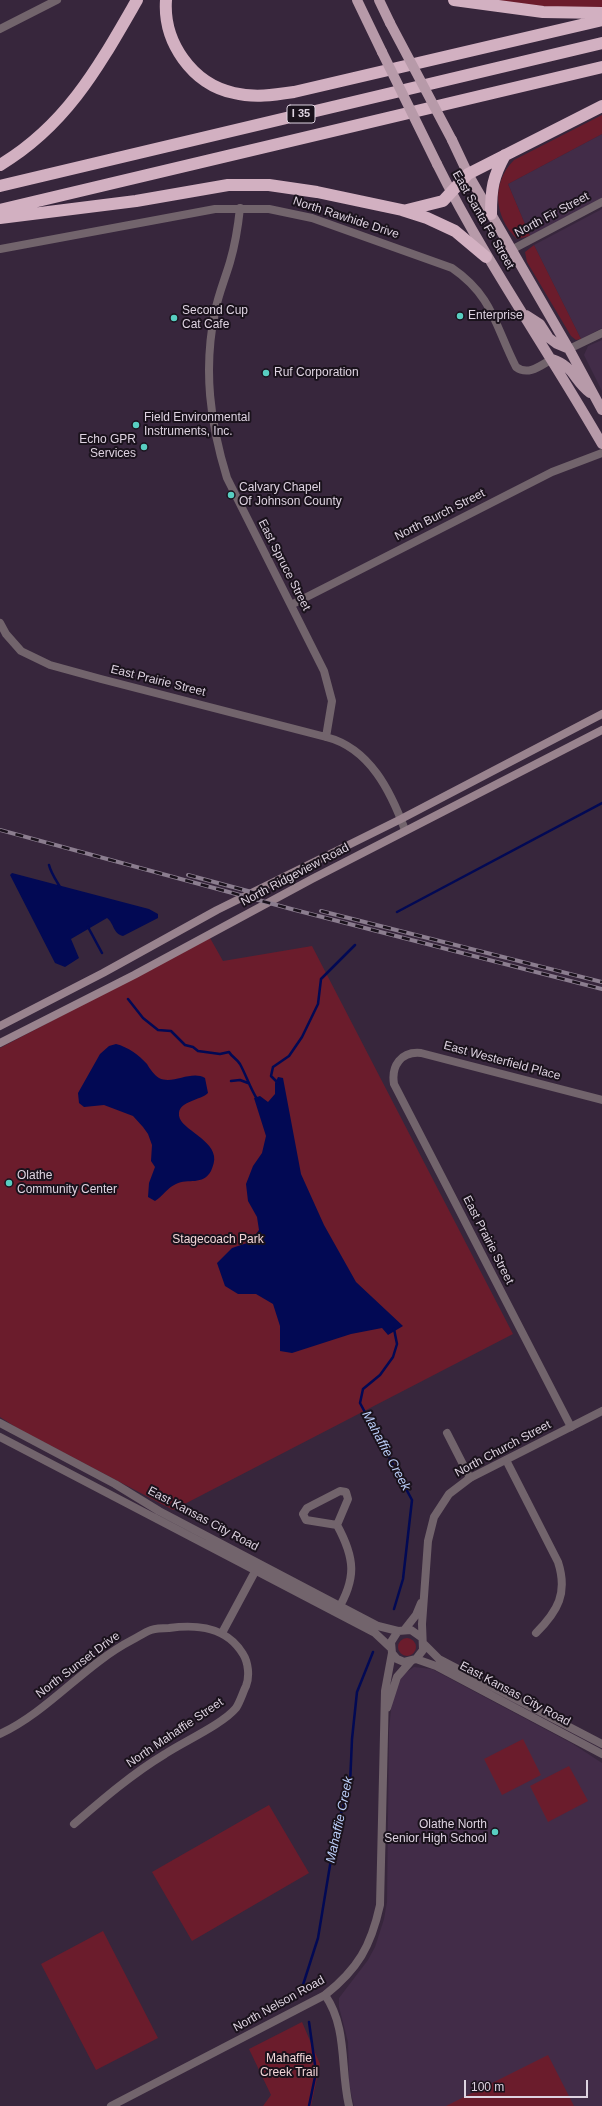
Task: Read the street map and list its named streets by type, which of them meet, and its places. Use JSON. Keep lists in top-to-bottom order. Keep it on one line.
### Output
{"streets":{"highway":["I 35"],"main road":["East Santa Fe Street","North Ridgeview Road"],"street":["North Fir Street","North Rawhide Drive","North Burch Street","East Spruce Street","East Prairie Street","East Westerfield Place","North Church Street","East Kansas City Road","North Sunset Drive","North Mahaffie Street","North Nelson Road"]},"crossings":[["North Fir Street","East Santa Fe Street"],["North Rawhide Drive","East Santa Fe Street"],["North Rawhide Drive","East Spruce Street"],["North Burch Street","East Spruce Street"],["East Spruce Street","East Prairie Street"],["East Prairie Street","East Westerfield Place"],["East Prairie Street","North Church Street"],["North Church Street","East Kansas City Road"],["North Church Street","North Nelson Road"],["East Kansas City Road","North Nelson Road"],["North Sunset Drive","North Mahaffie Street"]],"water":["Mahaffie Creek"],"parks":["Stagecoach Park","Mahaffie Creek Trail"],"places":["Enterprise","Second Cup Cat Cafe","Ruf Corporation","Field Environmental Instruments, Inc.","Echo GPR Services","Calvary Chapel Of Johnson County","Olathe Community Center","Olathe North Senior High School"],"scale_bar":"100 m"}
